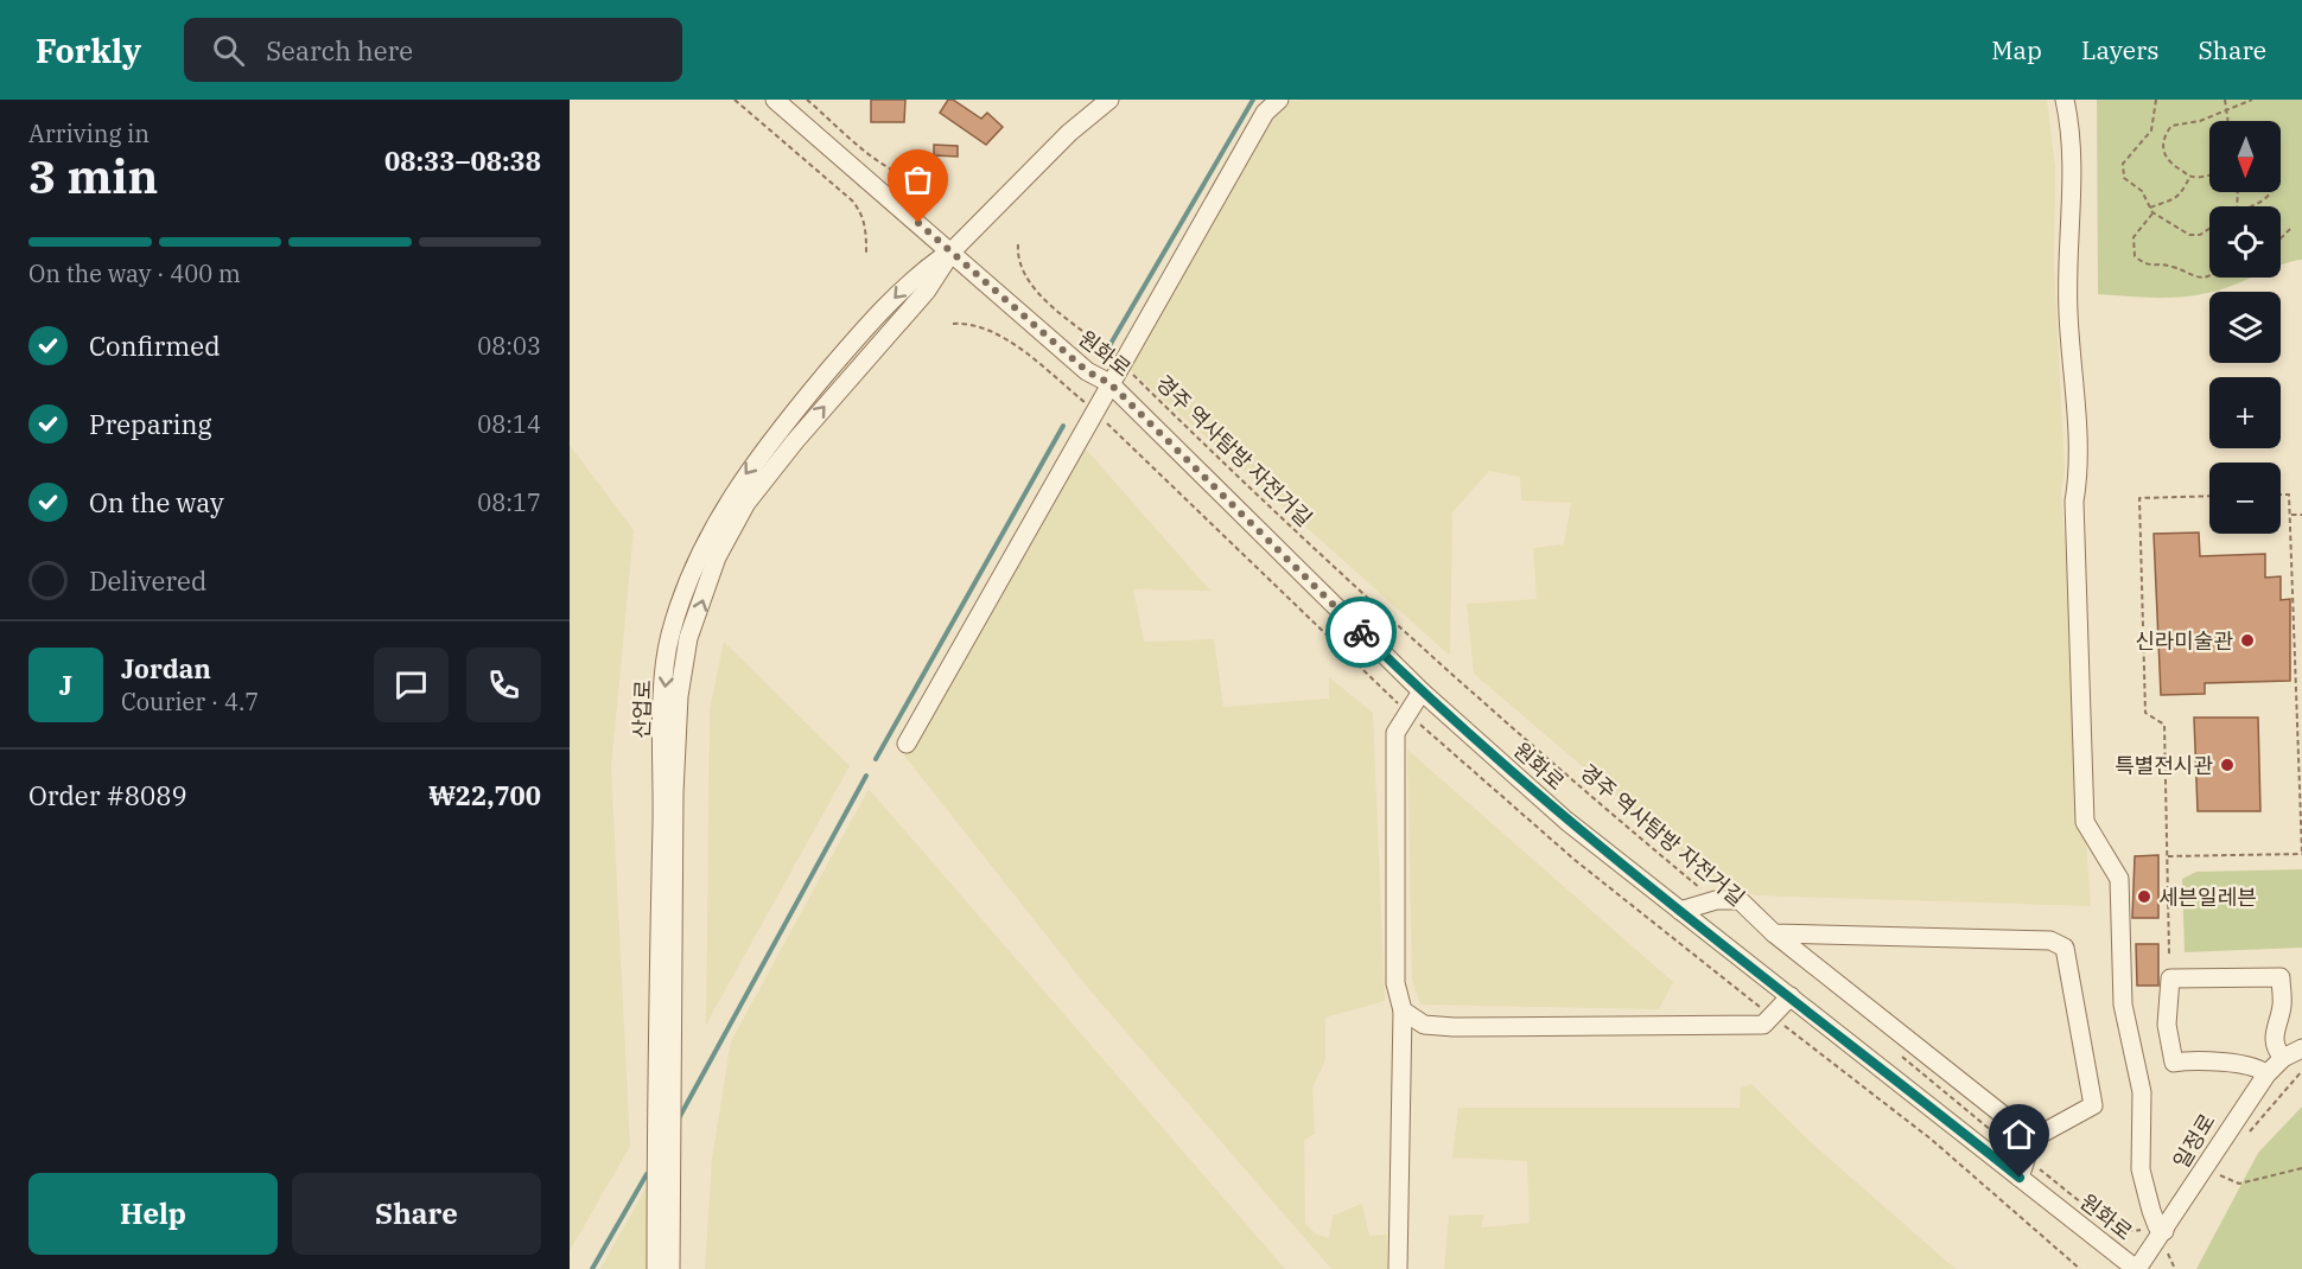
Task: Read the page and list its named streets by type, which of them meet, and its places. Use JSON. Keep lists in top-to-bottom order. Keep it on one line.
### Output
{"streets":{"street":["원화로","산업로","일정로"],"path":["경주 역사탐방 자전거길"]},"crossings":[["원화로","산업로"],["원화로","일정로"]],"places":["신라미술관","특별전시관","세븐일레븐"],"north":"bottom","page":{"header":"Forkly","search":"Search here","nav":["Map","Layers","Share"],"heading":["3 min","Arriving in","08:33–08:38"],"panel":["Jordan","Courier · 4.7","Order #8089","₩22,700"],"map_buttons":["+","−"],"bar":"On the way · 400 m","list":[["Confirmed","08:03"],["Preparing","08:14"],["On the way","08:17"],"Delivered"],"round":"J","buttons":["Help","Share"]}}
